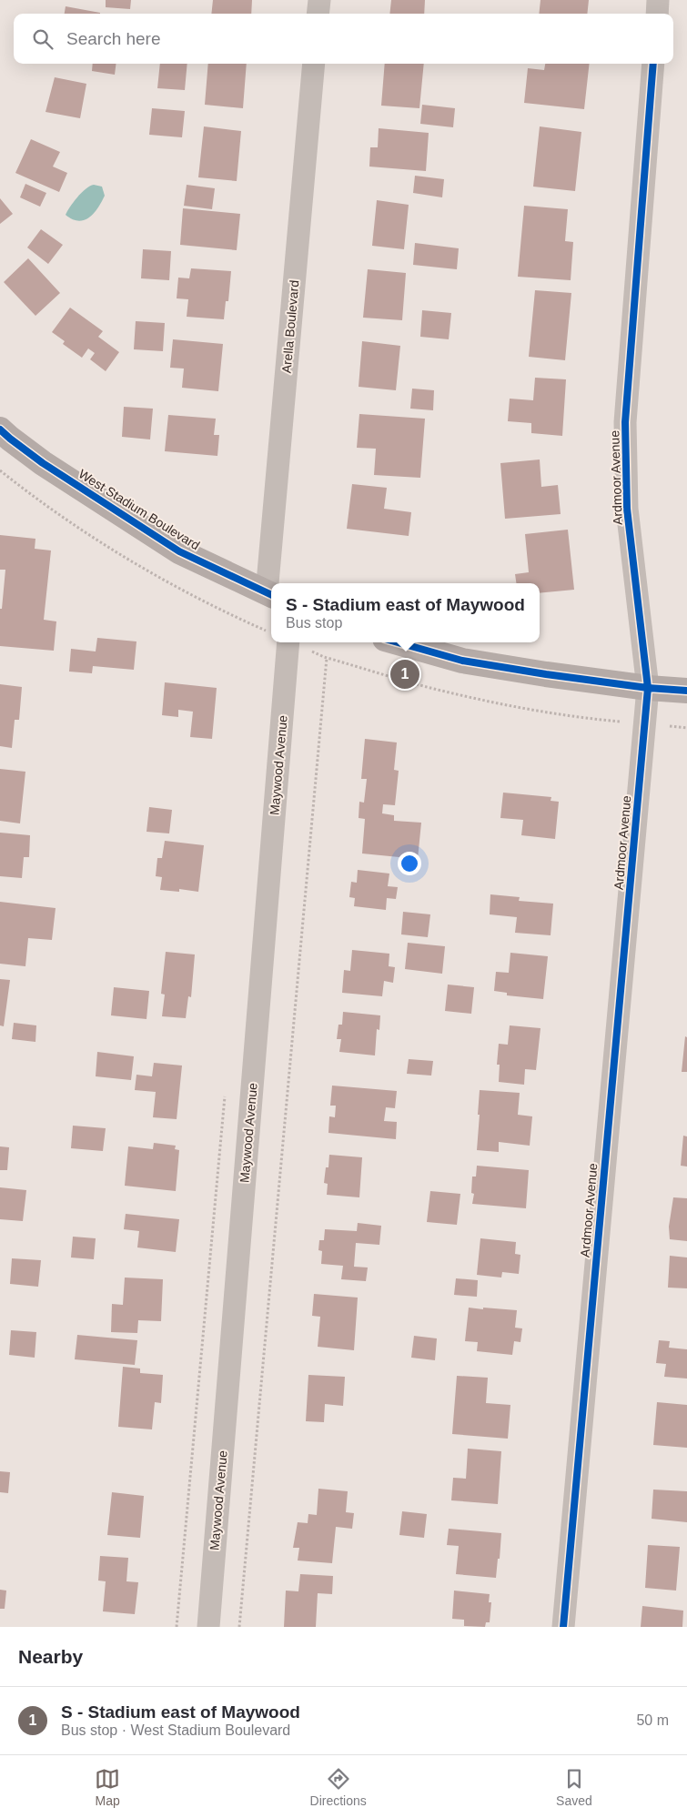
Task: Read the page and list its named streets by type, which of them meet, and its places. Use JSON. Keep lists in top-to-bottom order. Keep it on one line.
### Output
{"streets":{"main road":["West Stadium Boulevard"],"street":["Arella Boulevard","Ardmoor Avenue","Maywood Avenue"]},"crossings":[["Arella Boulevard","West Stadium Boulevard"]],"page":{"search":"Search here","popup":["S - Stadium east of Maywood","Bus stop"],"pins":"1","heading":"Nearby","list":[{"mark":"1","name":"S - Stadium east of Maywood","note":"Bus stop · West Stadium Boulevard","value":"50 m"}],"nav":["Map","Directions","Saved"]}}
